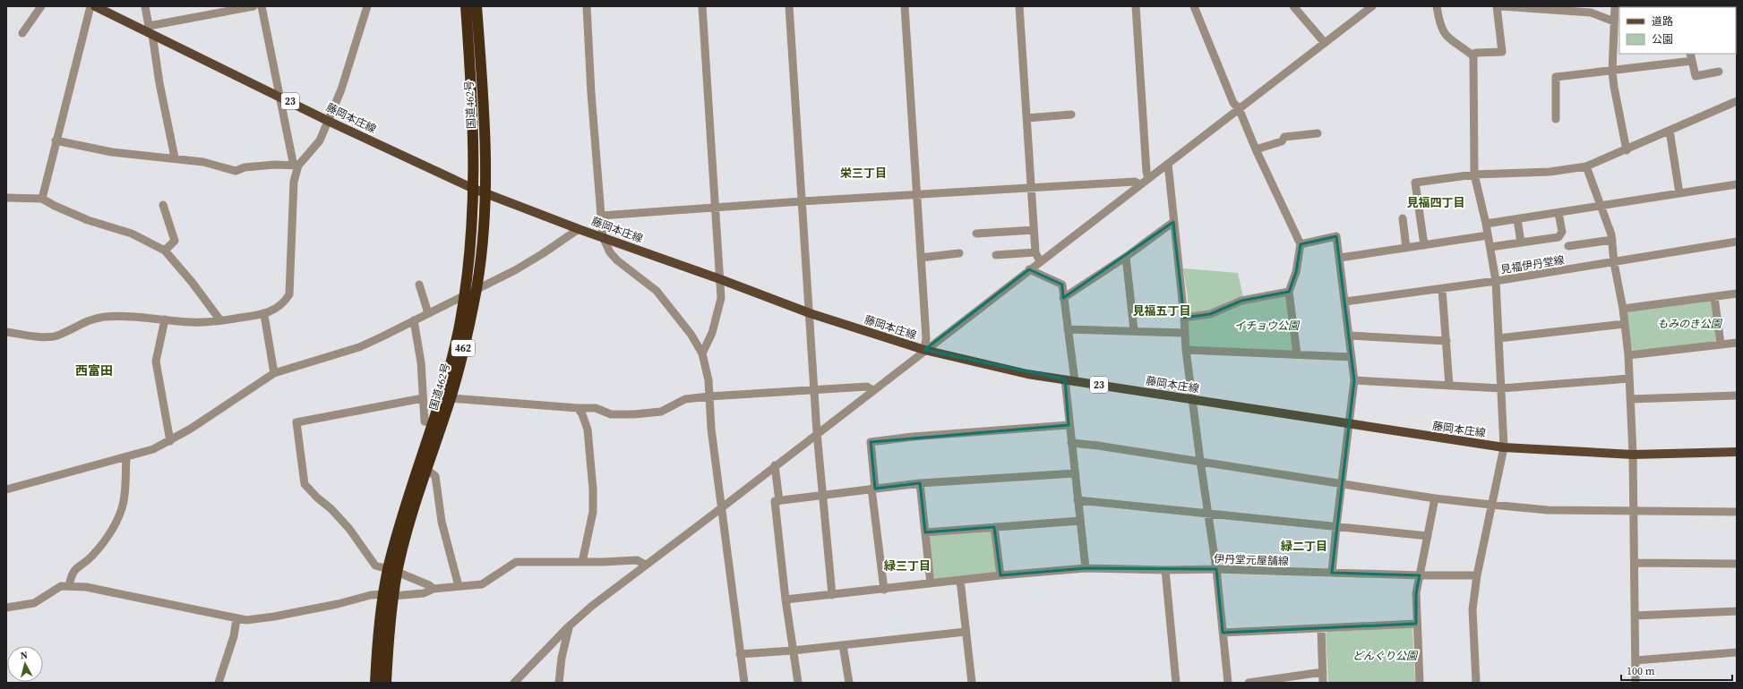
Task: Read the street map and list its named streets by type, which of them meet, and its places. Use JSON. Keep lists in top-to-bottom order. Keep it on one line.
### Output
{"streets":{"highway":["国道462号","462"],"main road":["23","藤岡本庄線"],"street":["見福伊丹堂線","伊丹堂元屋舗線"]},"crossings":[["国道462号","藤岡本庄線"],["藤岡本庄線","見福伊丹堂線"]],"districts":["栄三丁目","見福四丁目","見福五丁目","西富田","緑二丁目","緑三丁目"],"parks":["もみのき公園","イチョウ公園","どんぐり公園"],"legend":["道路","公園"],"scale_bar":"100 m","north":"top"}
